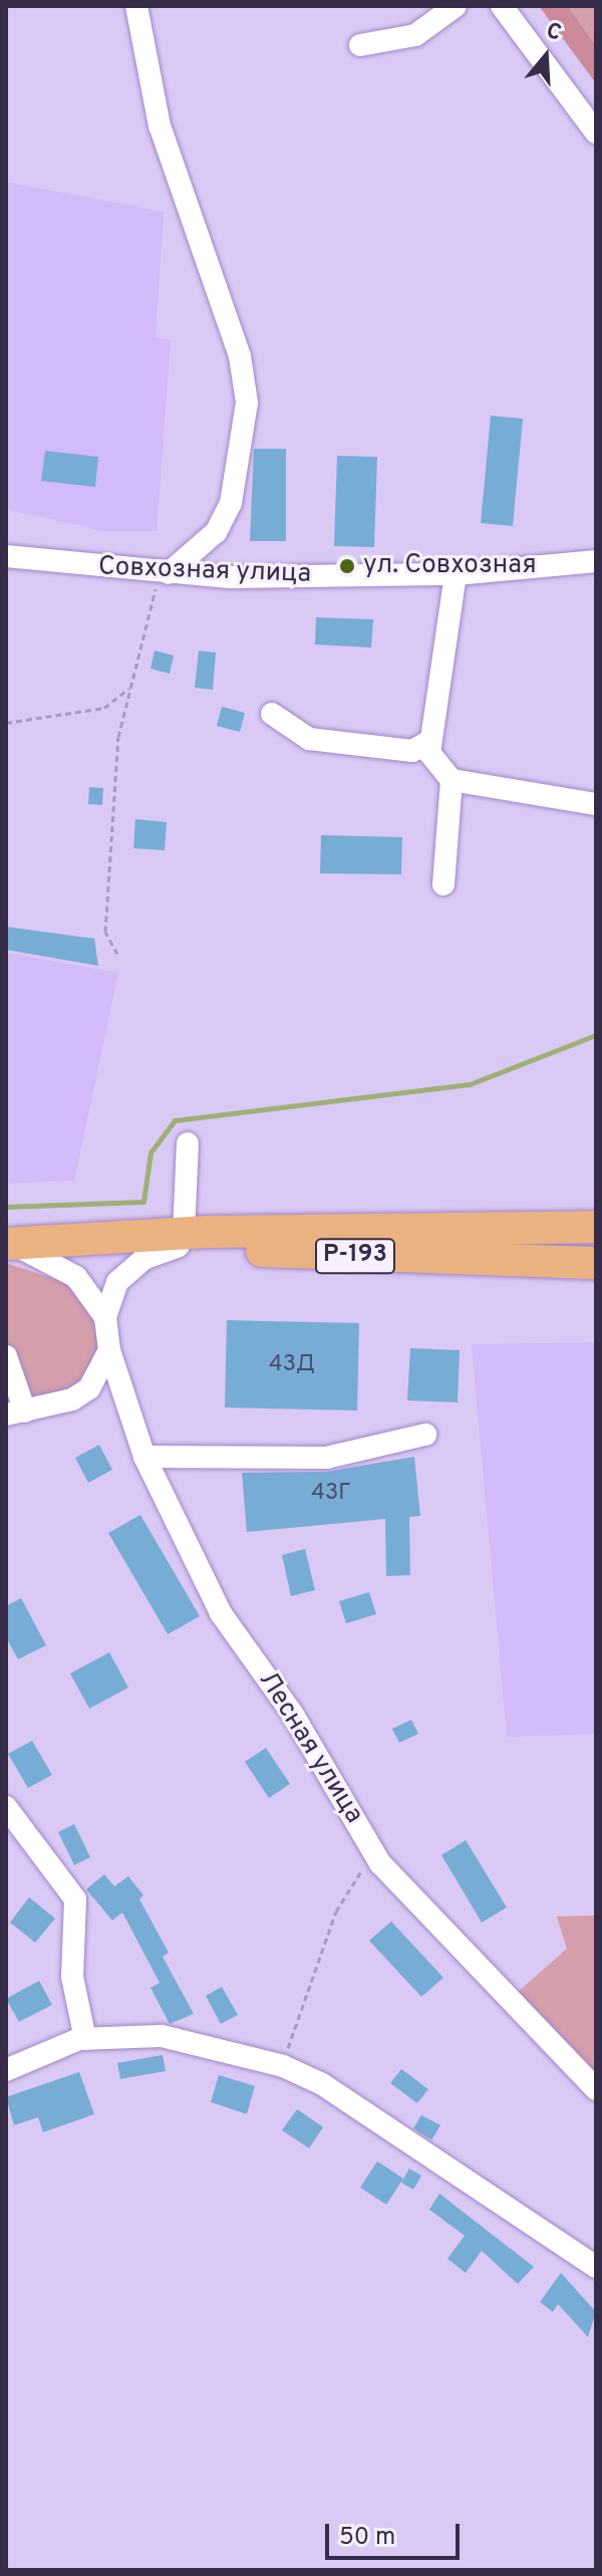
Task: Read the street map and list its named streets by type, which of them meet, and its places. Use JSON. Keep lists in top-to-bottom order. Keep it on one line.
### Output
{"streets":{"highway":["Р-193"],"street":["Совхозная улица","Лесная улица"]},"places":["ул. Совхозная"],"house_numbers":["43Д","43Г"],"scale_bar":"50 m","north":"top"}
